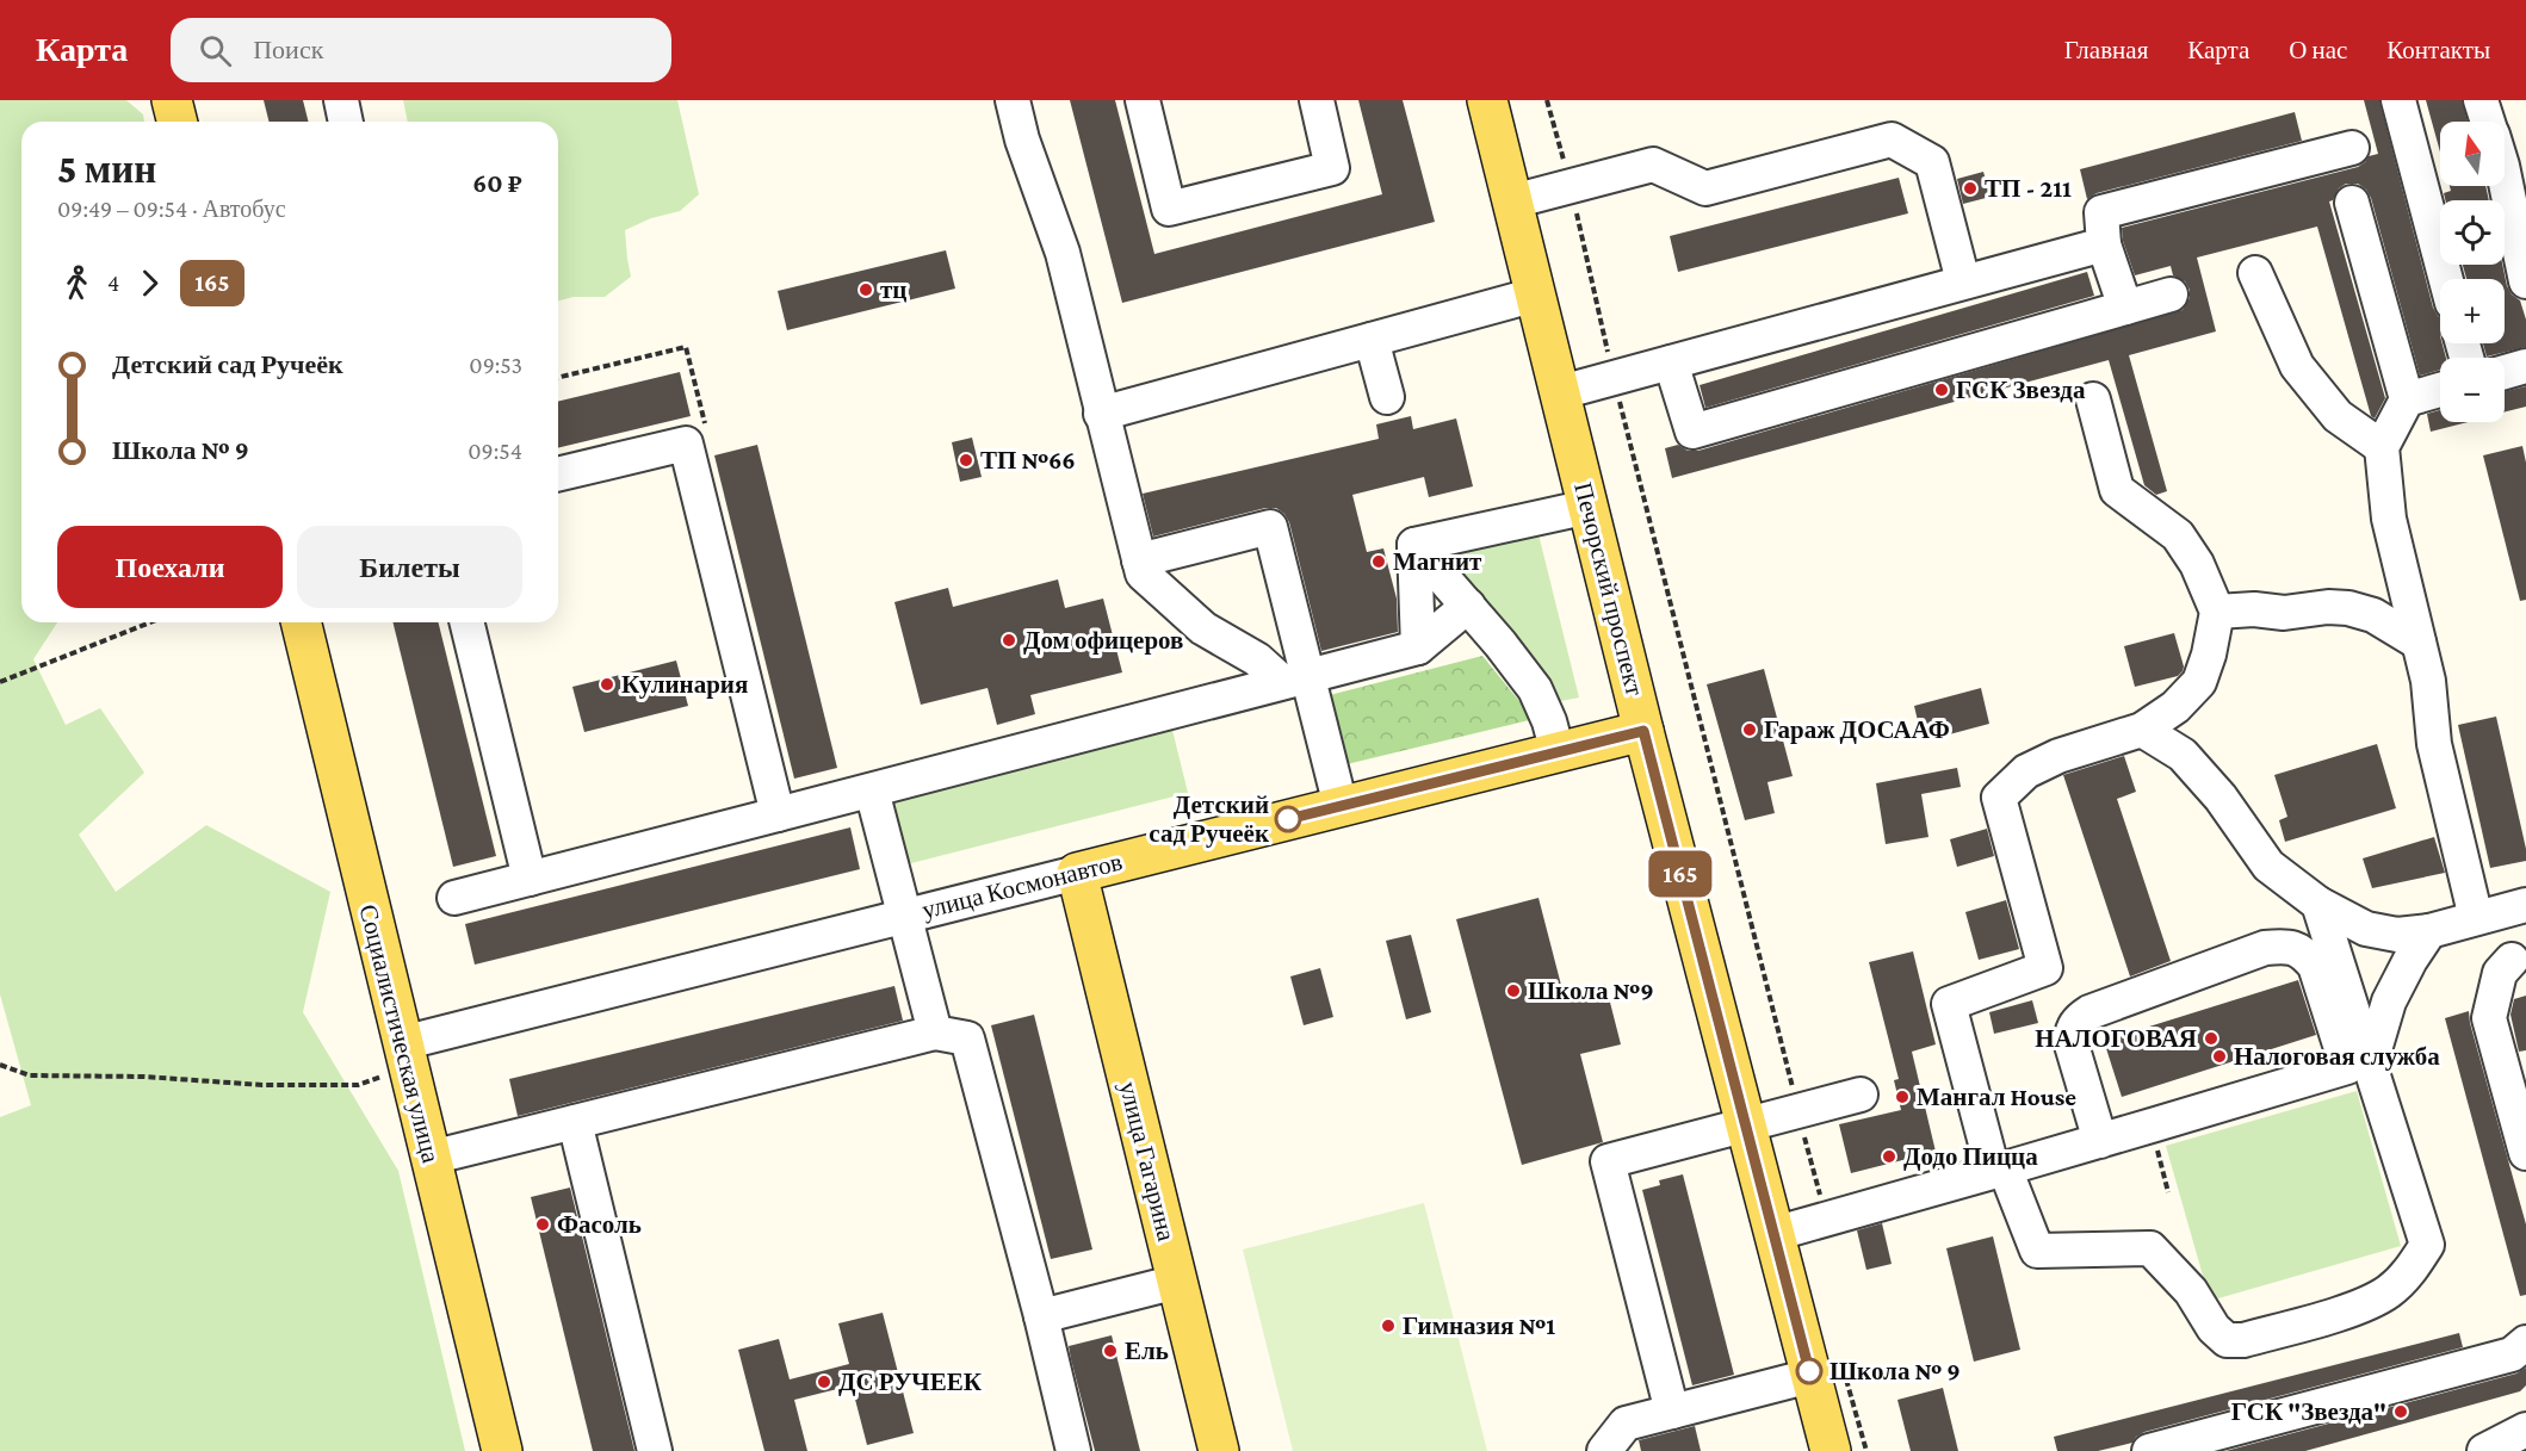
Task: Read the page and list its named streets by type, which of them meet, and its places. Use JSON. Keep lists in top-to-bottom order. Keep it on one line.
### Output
{"streets":{"main road":["Печорский проспект","улица Космонавтов","Социалистическая улица","улица Гагарина"]},"crossings":[["Печорский проспект","улица Космонавтов"],["улица Космонавтов","Социалистическая улица"],["улица Космонавтов","улица Гагарина"]],"places":["ТП - 211","тц","ГСК Звезда","ТП №66","Магнит","Дом офицеров","Кулинария","Гараж ДОСААФ","Детский сад Ручеёк","Школа №9","НАЛОГОВАЯ","Налоговая служба","Мангал House","Додо Пицца","Фасоль","Гимназия №1","Ель","Школа № 9","ДС РУЧЕЕК","ГСК \"Звезда\""],"lines":["bus line 165"],"north":"top","page":{"header":"Карта","search":"Поиск","nav":["Главная","Карта","О нас","Контакты"],"on_map":"165","map_buttons":["+","−"],"heading":["5 мин","09:49 – 09:54 · Автобус","60 ₽"],"legs":["4","165"],"list":[{"name":"Детский сад Ручеёк","value":"09:53"},{"name":"Школа № 9","value":"09:54"}],"buttons":["Поехали","Билеты"]}}
